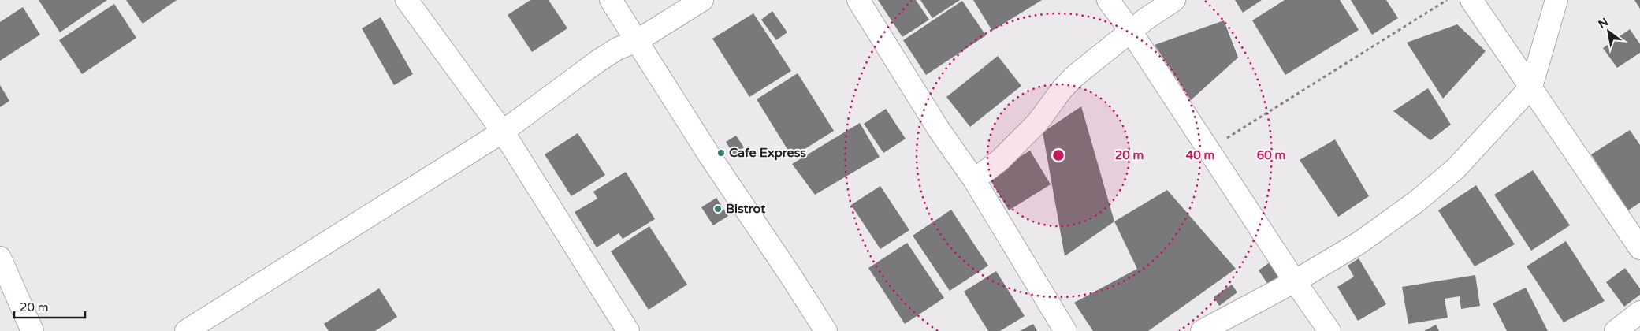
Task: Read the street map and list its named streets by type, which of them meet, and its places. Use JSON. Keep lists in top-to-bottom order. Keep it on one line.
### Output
{"places":["Cafe Express","Bistrot"],"scale_bar":"20 m","north":"top left","rings":["20 m","40 m","60 m"]}
